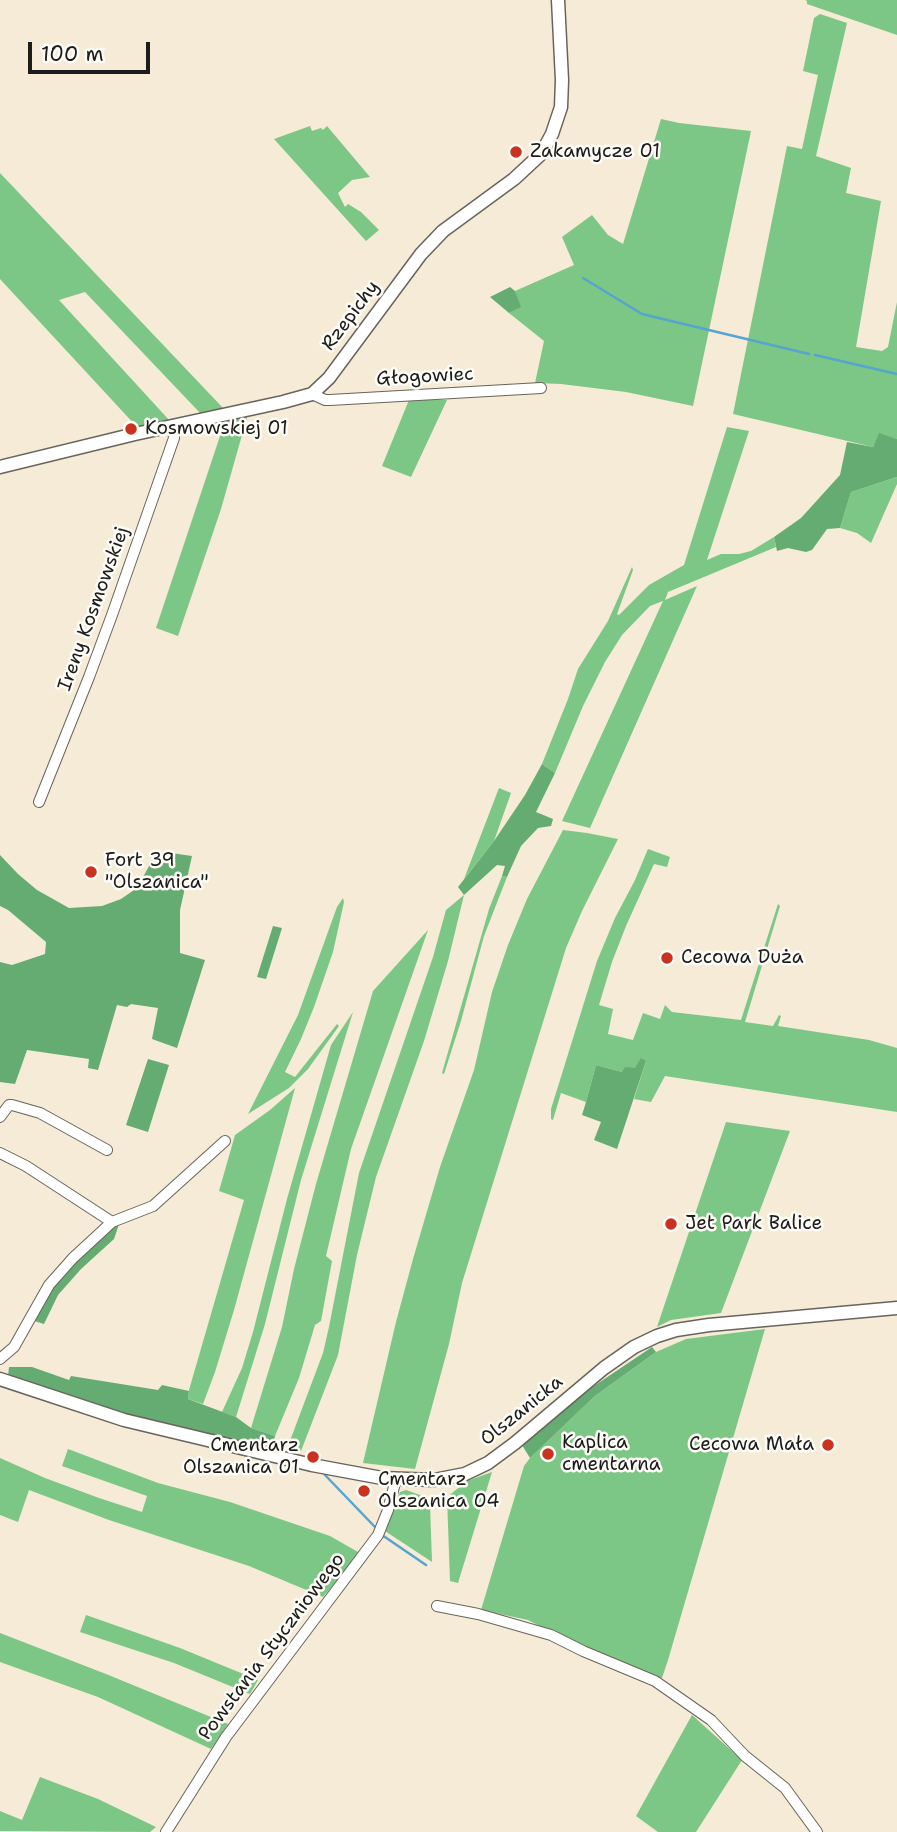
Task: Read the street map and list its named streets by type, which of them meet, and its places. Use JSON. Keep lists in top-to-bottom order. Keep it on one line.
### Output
{"streets":{"street":["Rzepichy","Głogowiec","Ireny Kosmowskiej","Olszanicka","Powstania Styczniowego"]},"crossings":[["Rzepichy","Głogowiec"],["Olszanicka","Powstania Styczniowego"]],"places":["Zakamycze 01","Kosmowskiej 01","Fort 39 \"Olszanica\"","Cecowa Duża","Jet Park Balice","Cecowa Mała","Kaplica cmentarna","Cmentarz Olszanica 01","Cmentarz Olszanica 04"],"scale_bar":"100 m"}
